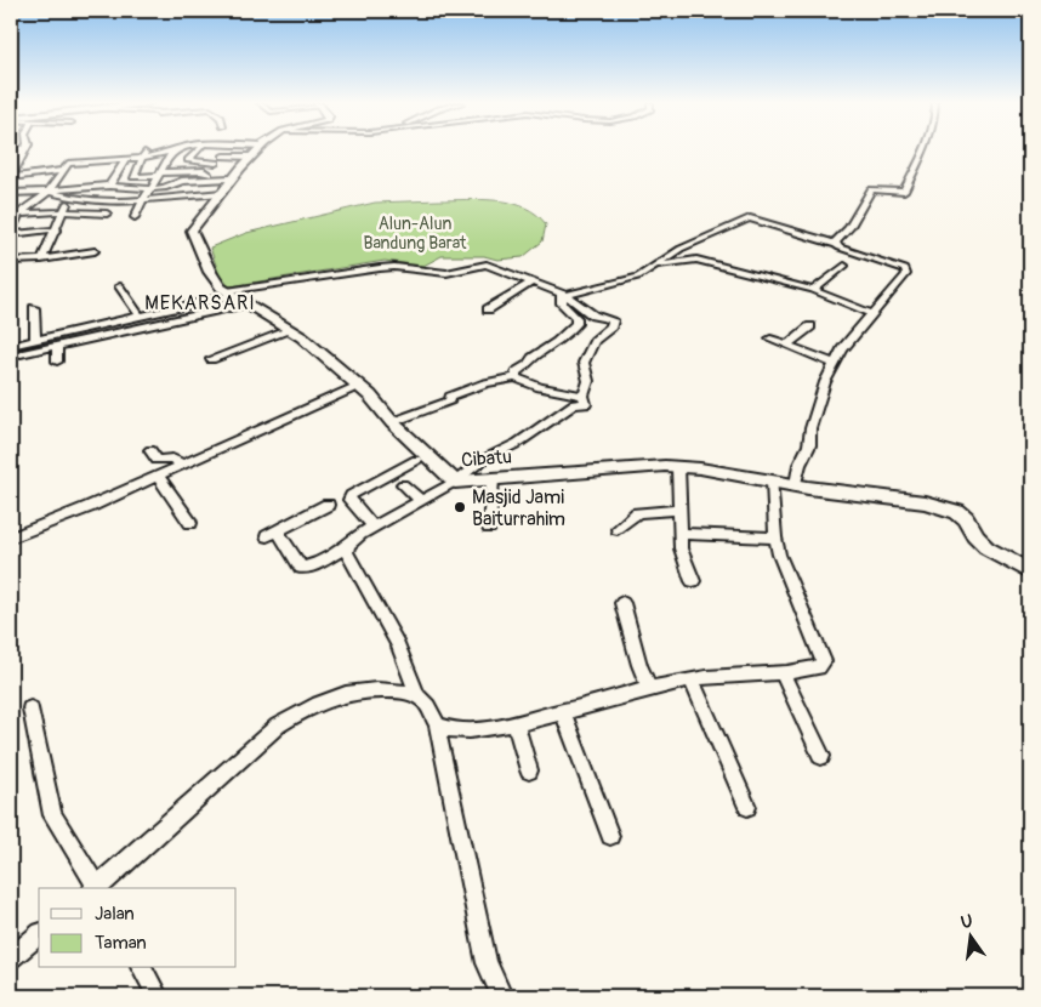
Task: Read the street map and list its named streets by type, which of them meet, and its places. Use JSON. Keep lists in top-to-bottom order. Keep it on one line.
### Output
{"streets":{"street":["Cibatu"]},"districts":["MEKARSARI"],"parks":["Alun-Alun Bandung Barat"],"places":["Masjid Jami Baiturrahim"],"legend":["Jalan","Taman"],"north":"top"}
